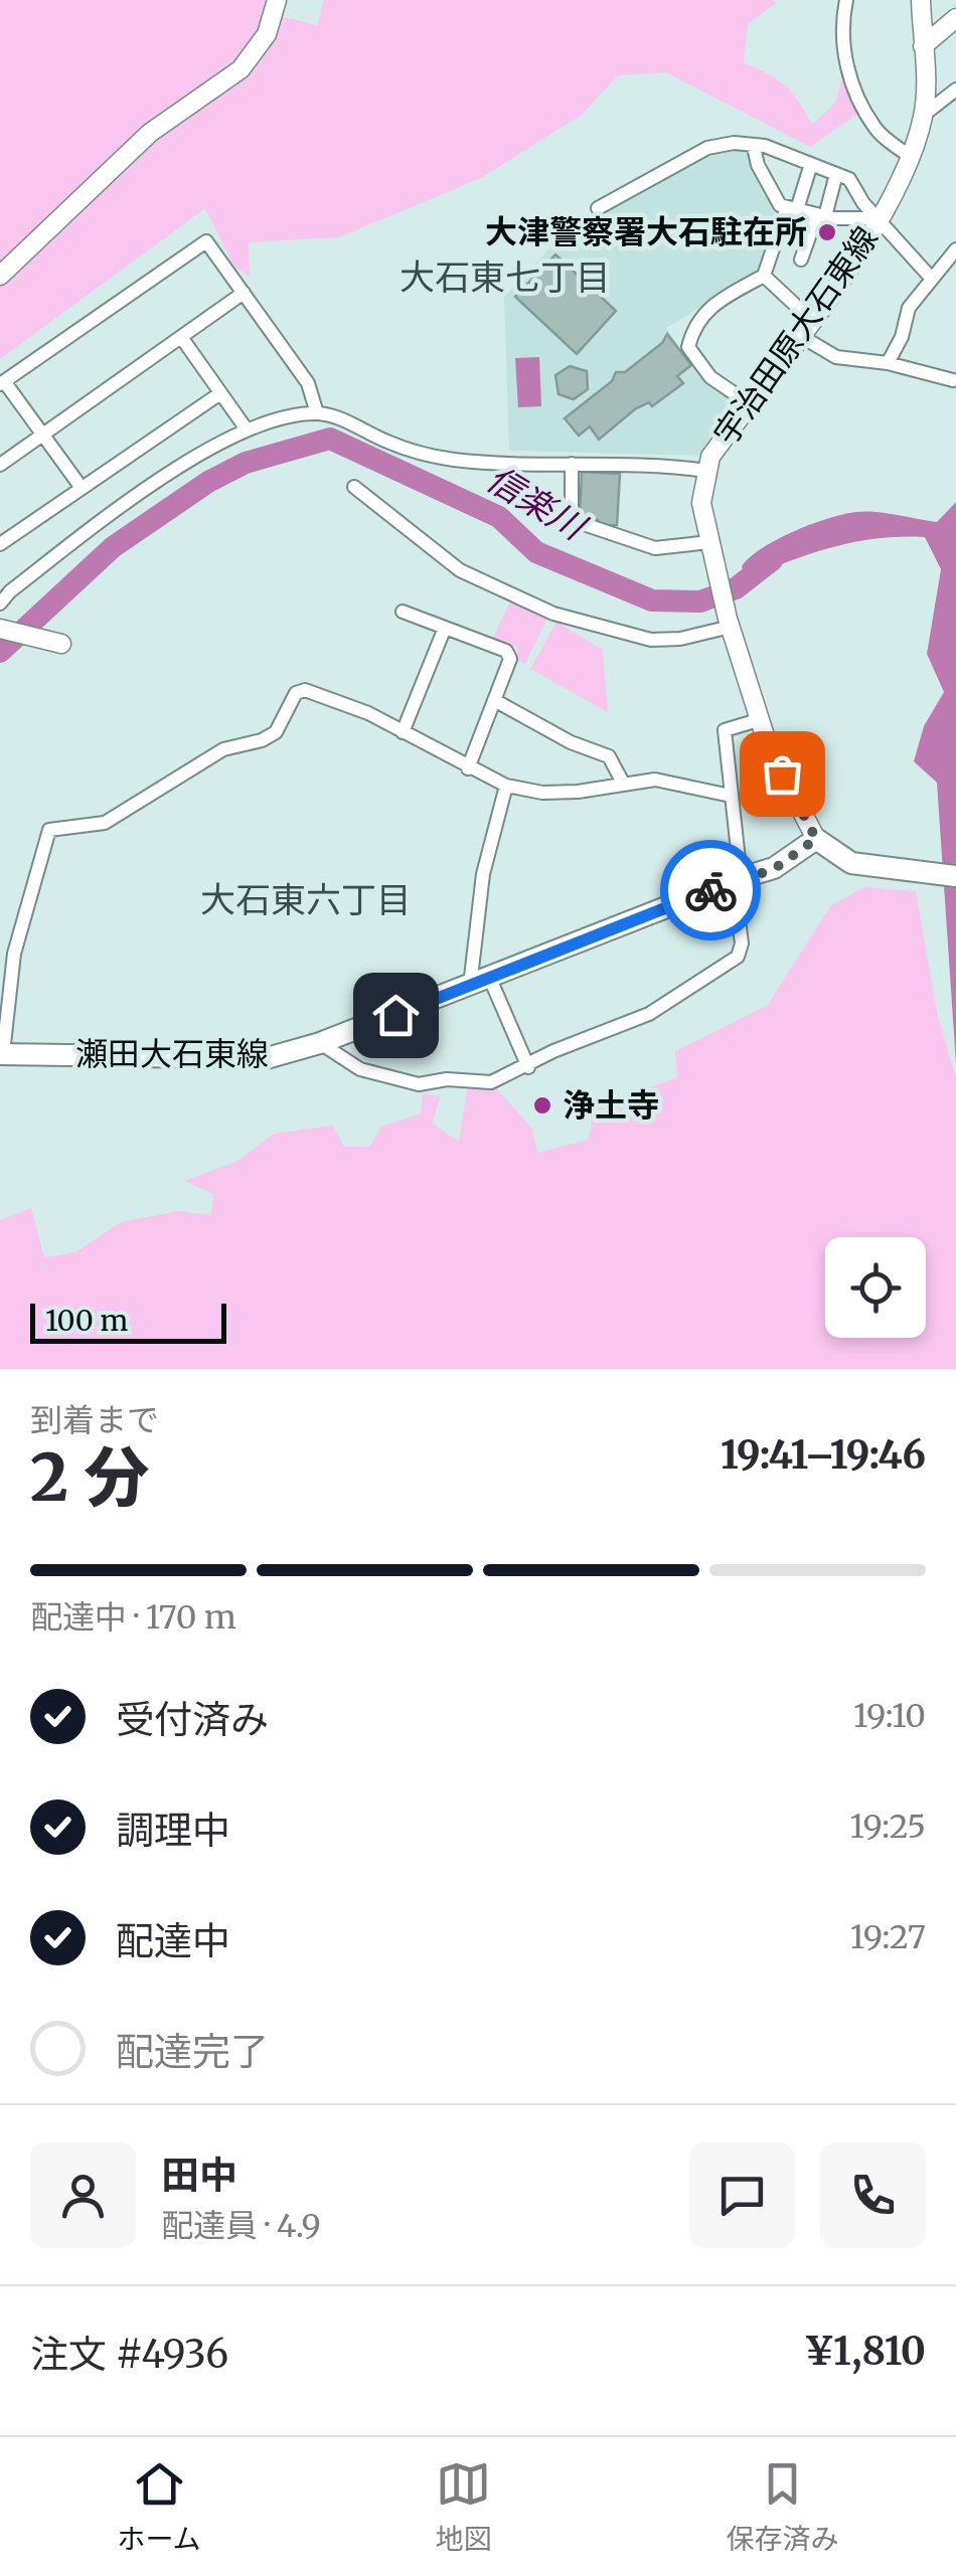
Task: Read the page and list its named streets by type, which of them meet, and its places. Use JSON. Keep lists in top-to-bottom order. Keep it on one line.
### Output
{"streets":{"main road":["宇治田原大石東線","瀬田大石東線"]},"crossings":[["宇治田原大石東線","瀬田大石東線"]],"districts":["大石東七丁目","大石東六丁目"],"water":["信楽川"],"places":["大津警察署大石駐在所","浄土寺"],"scale_bar":"100 m","page":{"scale":"100 m","heading":["2 分","到着まで","19:41–19:46"],"panel":["田中","配達員 · 4.9","注文 #4936","¥1,810"],"bar":"配達中 · 170 m","list":[["受付済み","19:10"],["調理中","19:25"],["配達中","19:27"],"配達完了"],"tabs":["ホーム","地図","保存済み"]}}
